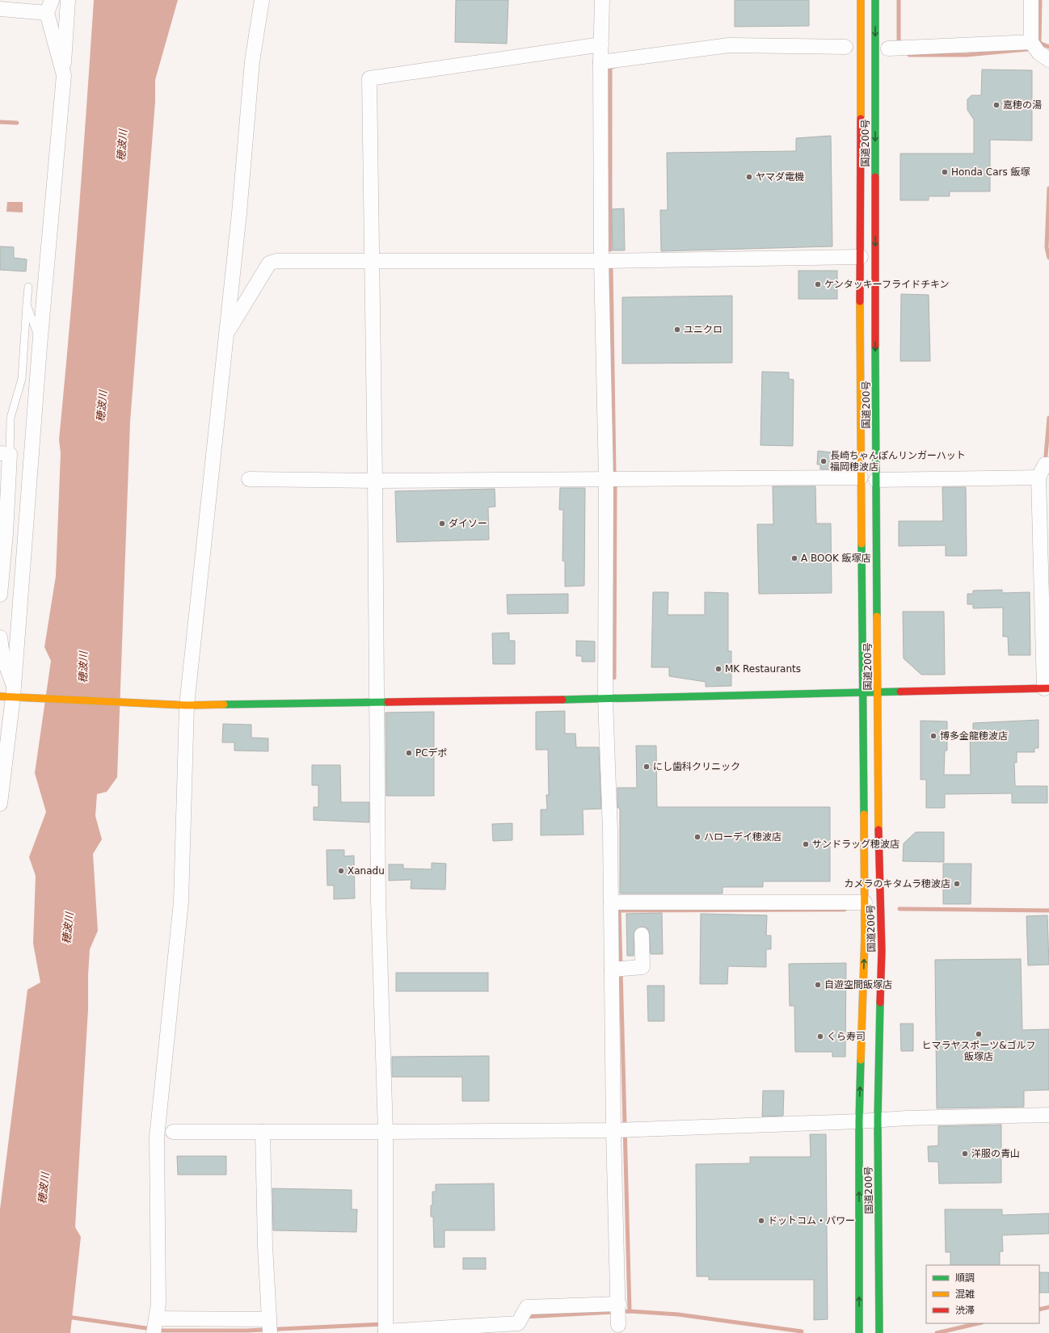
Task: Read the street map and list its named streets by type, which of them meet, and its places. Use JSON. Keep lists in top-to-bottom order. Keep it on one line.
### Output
{"streets":{"main road":["国道200号"]},"water":["穂波川"],"places":["嘉穂の湯","Honda Cars 飯塚","ヤマダ電機","ケンタッキーフライドチキン","ユニクロ","長崎ちゃんぽんリンガーハット 福岡穂波店","ダイソー","A BOOK 飯塚店","MK Restaurants","博多金龍穂波店","PCデポ","にし歯科クリニック","ハローデイ穂波店","サンドラッグ穂波店","Xanadu","カメラのキタムラ穂波店","自遊空間飯塚店","ヒマラヤスポーツ&ゴルフ 飯塚店","くら寿司","洋服の青山","ドットコム・パワー"],"legend":["順調","混雑","渋滞"]}
